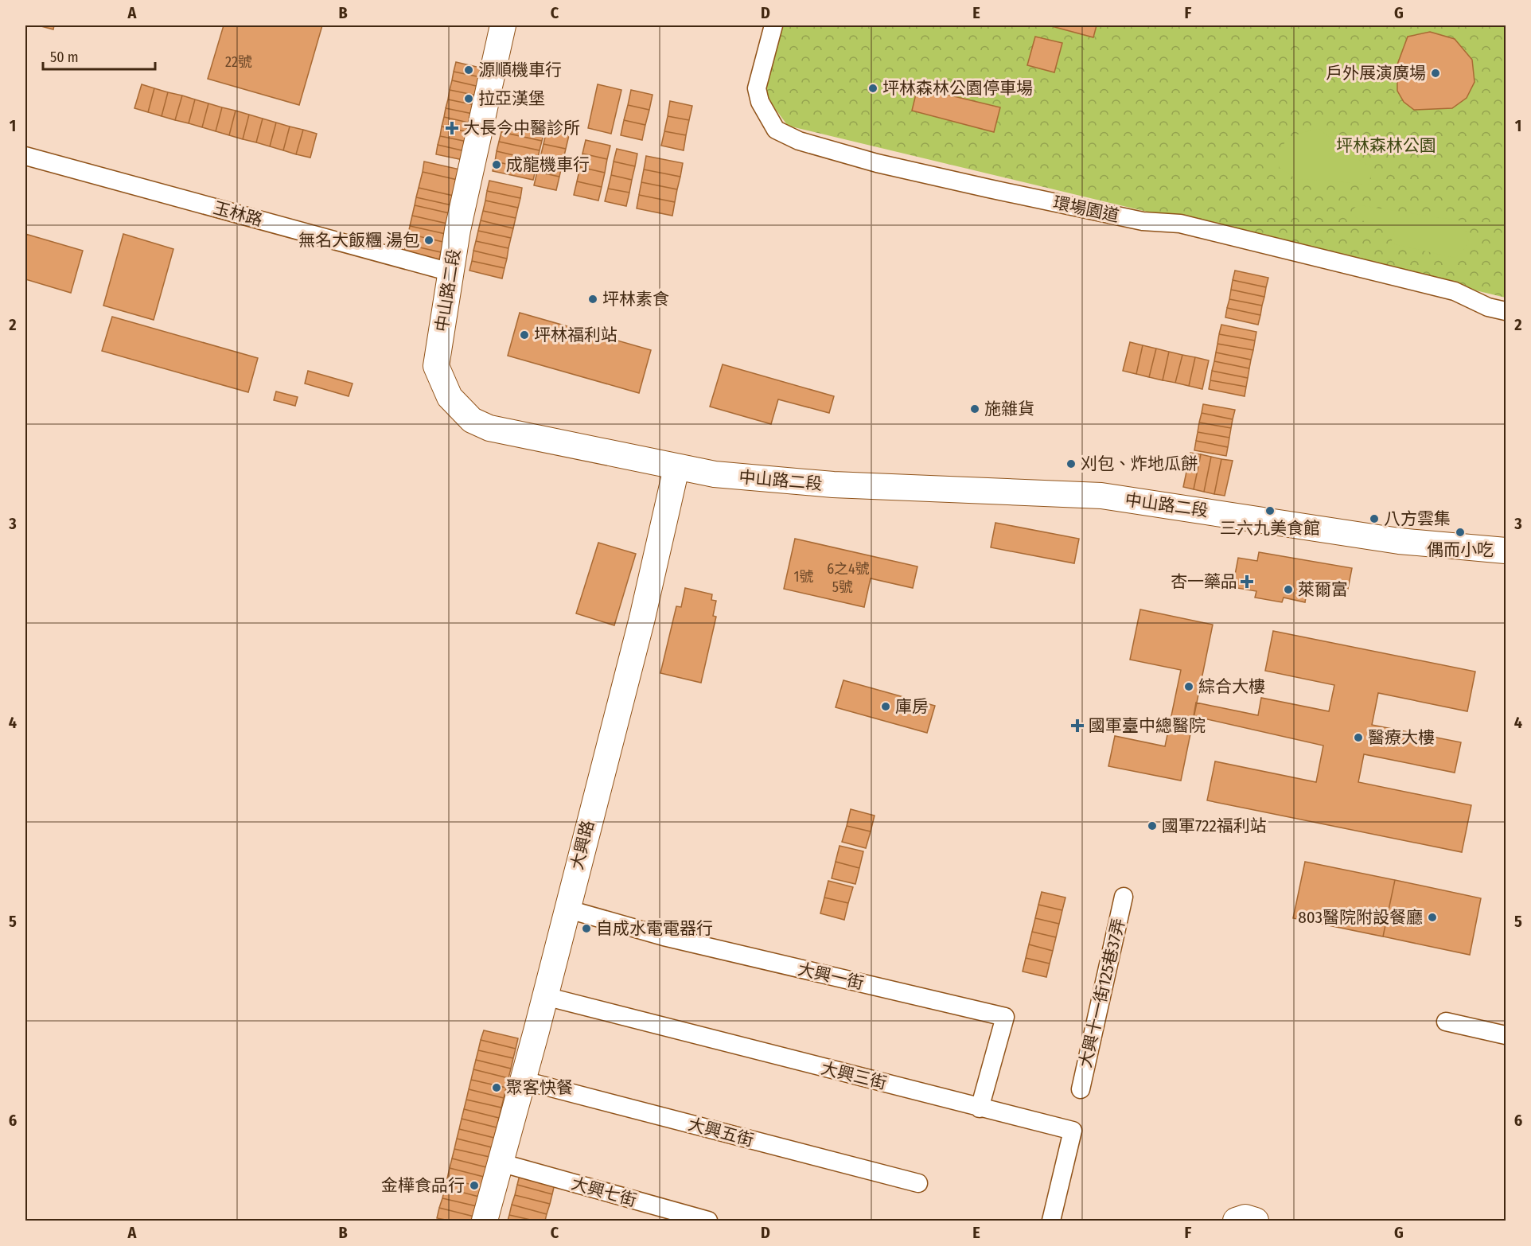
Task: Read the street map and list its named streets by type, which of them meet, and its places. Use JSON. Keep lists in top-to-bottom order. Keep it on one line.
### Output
{"streets":{"main road":["中山路二段","大興路"],"street":["環場園道","玉林路","大興一街","大興十一街125巷37弄","大興三街","大興五街","大興七街"]},"crossings":[["玉林路","中山路二段"],["中山路二段","大興路"],["大興路","大興一街"],["大興路","大興三街"],["大興路","大興五街"],["大興路","大興七街"],["大興一街","大興三街"]],"parks":["坪林森林公園"],"places":{"other":["源順機車行","戶外展演廣場","坪林森林公園停車場","拉亞漢堡","成龍機車行","無名大飯糰 湯包","坪林素食","坪林福利站","施雜貨","刈包、炸地瓜餅","三六九美食館","八方雲集","偶而小吃","萊爾富","綜合大樓","庫房","醫療大樓","國軍722福利站","803醫院附設餐廳","自成水電電器行","聚客快餐","金樺食品行"],"health":["大長今中醫診所","杏一藥品","國軍臺中總醫院"]},"house_numbers":["22號","6之4號","1號","5號"],"scale_bar":"50 m","grid":{"columns":["A","B","C","D","E","F","G"],"rows":["1","2","3","4","5","6"]}}
